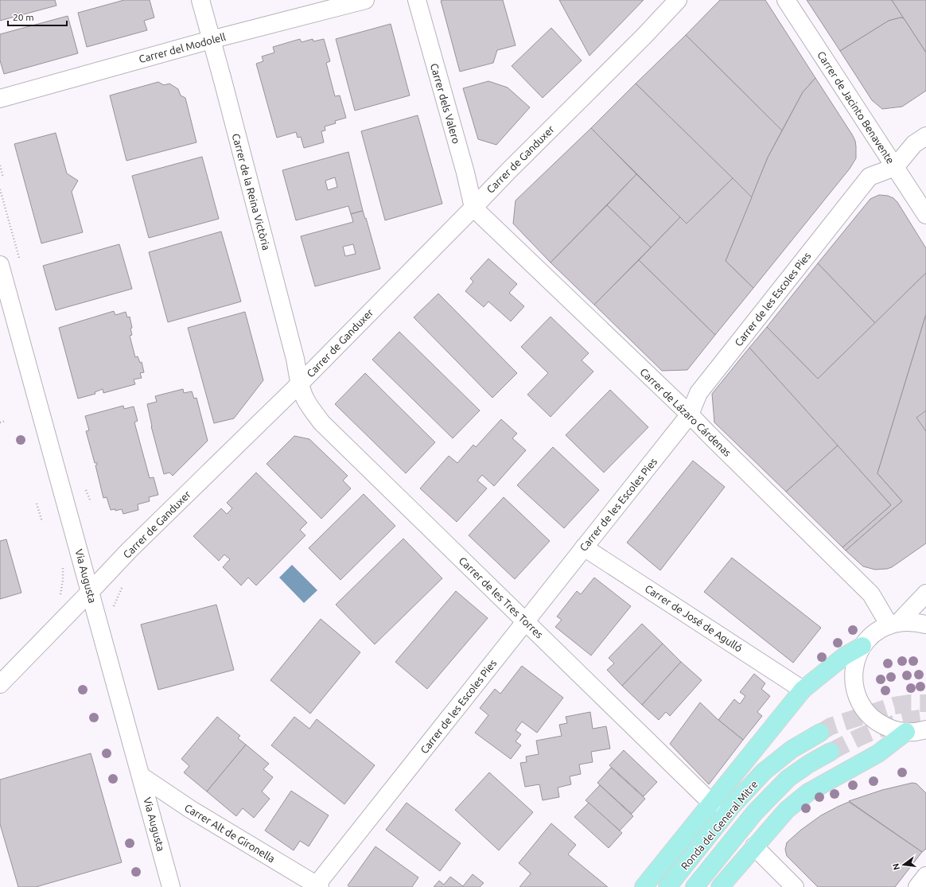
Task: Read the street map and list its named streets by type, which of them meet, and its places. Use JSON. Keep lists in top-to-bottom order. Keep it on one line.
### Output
{"streets":{"main road":["Ronda del General Mitre"],"street":["Carrer del Modolell","Carrer dels Valero","Carrer de Jacinto Benavente","Carrer de Ganduxer","Carrer de la Reina Victòria","Carrer de les Escoles Pies","Carrer de Lázaro Cárdenas","Via Augusta","Carrer de les Tres Torres","Carrer de José de Agulló","Carrer Alt de Gironella"]},"crossings":[["Carrer del Modolell","Carrer de la Reina Victòria"],["Carrer dels Valero","Carrer de Ganduxer"],["Carrer dels Valero","Carrer de Lázaro Cárdenas"],["Carrer de Jacinto Benavente","Carrer de les Escoles Pies"],["Carrer de Ganduxer","Carrer de la Reina Victòria"],["Carrer de Ganduxer","Carrer de Lázaro Cárdenas"],["Carrer de Ganduxer","Via Augusta"],["Carrer de Ganduxer","Carrer de les Tres Torres"],["Carrer de la Reina Victòria","Carrer de les Tres Torres"],["Carrer de les Escoles Pies","Carrer de Lázaro Cárdenas"],["Carrer de les Escoles Pies","Carrer de les Tres Torres"],["Carrer de les Escoles Pies","Carrer de José de Agulló"],["Carrer de les Escoles Pies","Carrer Alt de Gironella"],["Via Augusta","Carrer Alt de Gironella"]],"scale_bar":"20 m","north":"left"}
